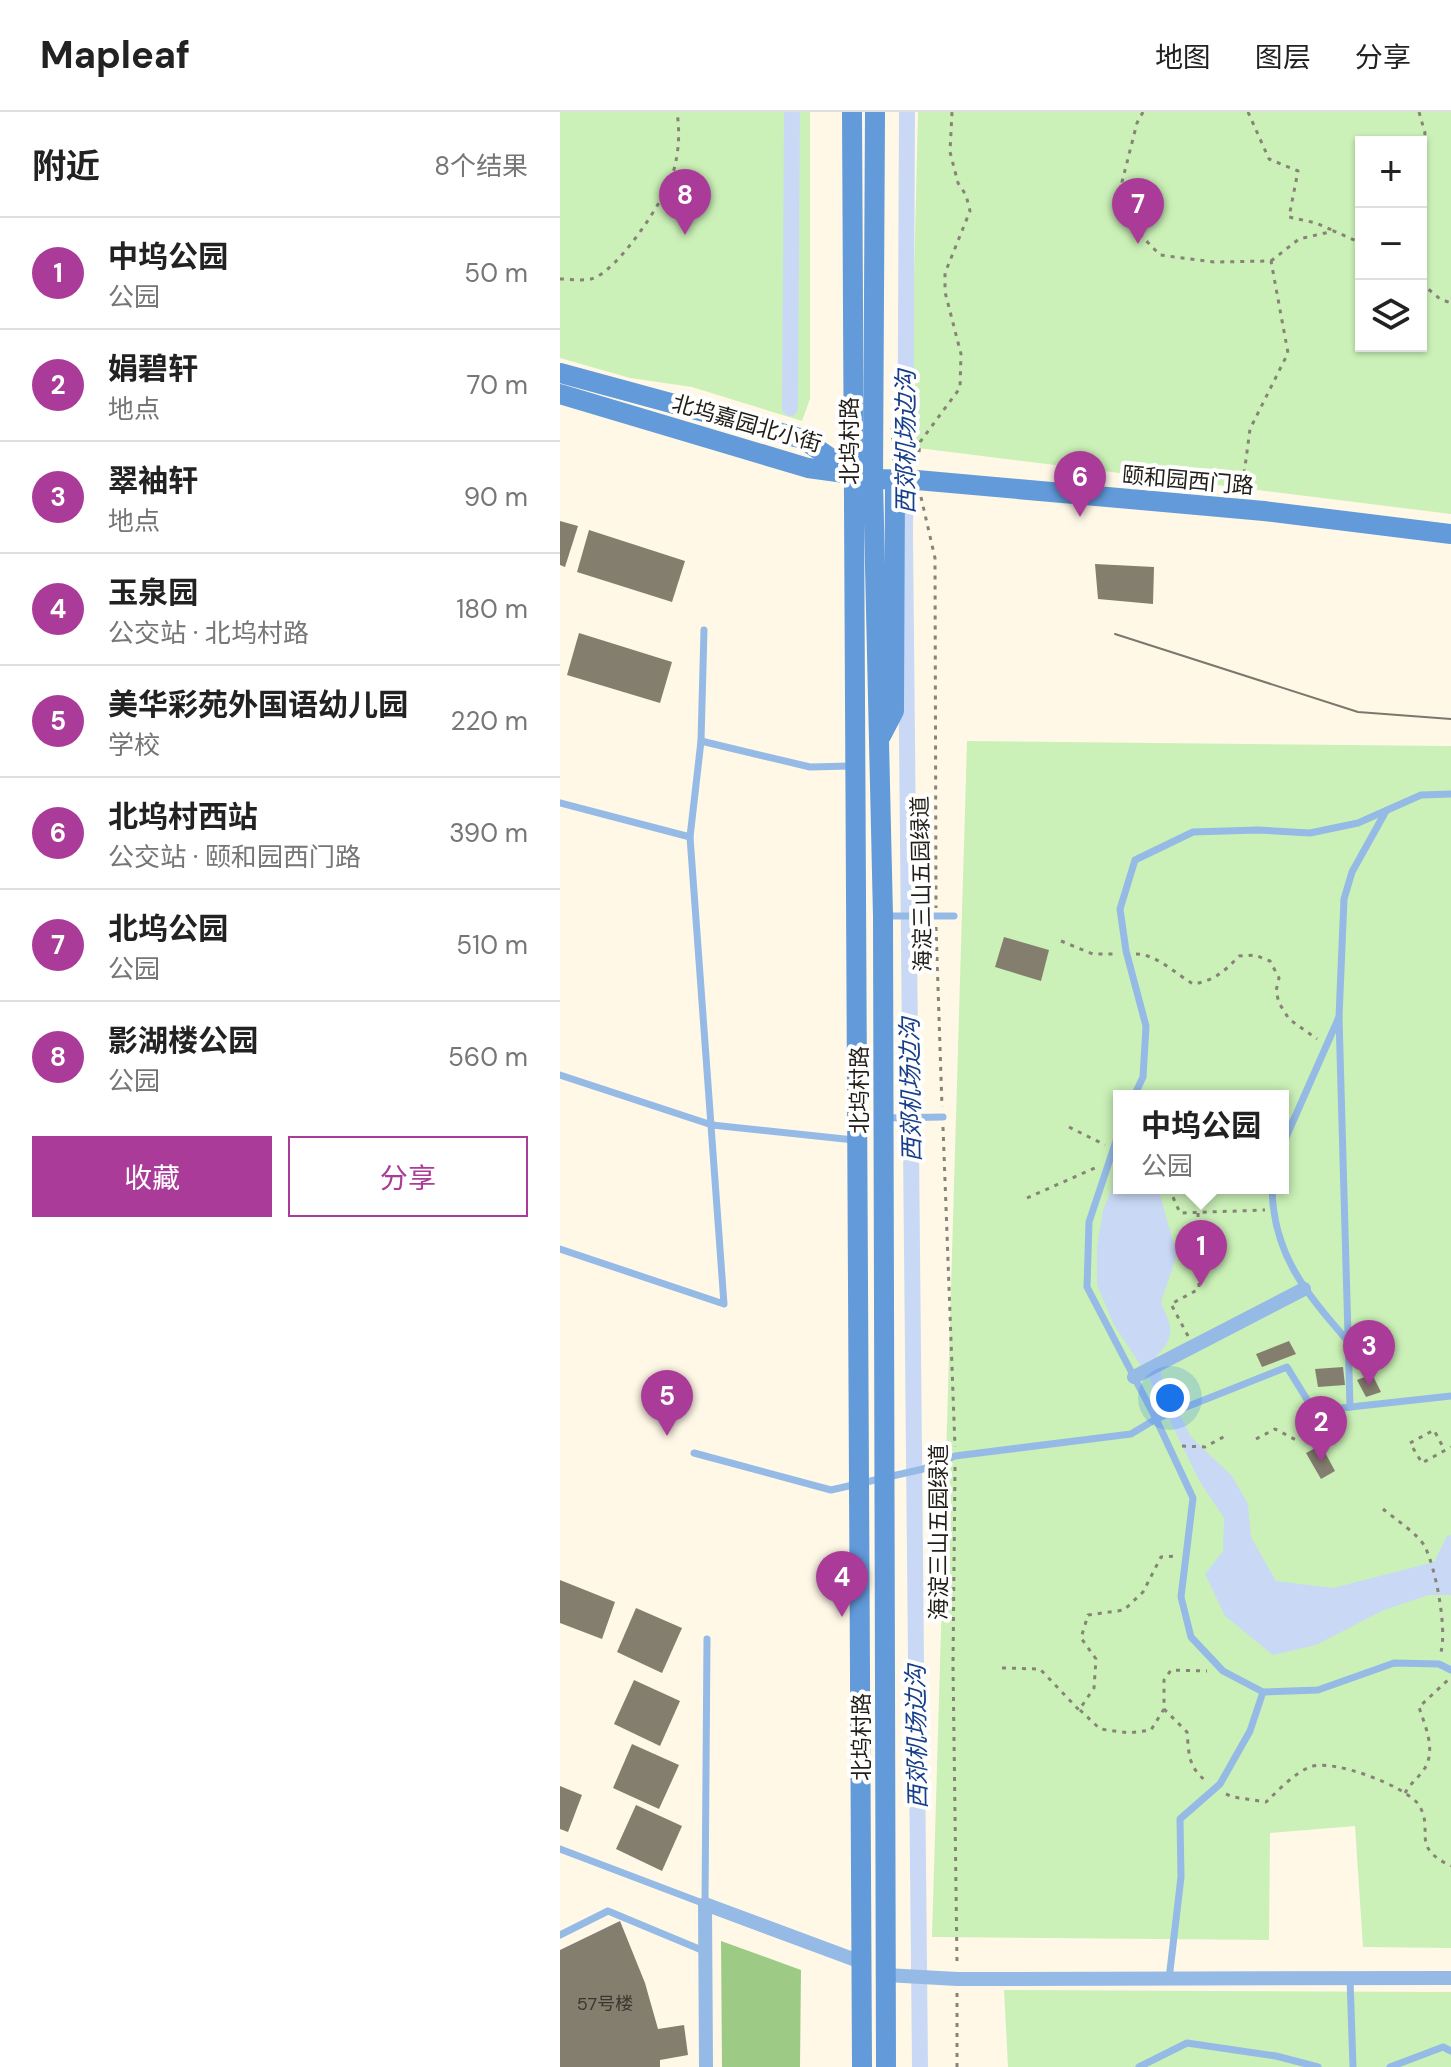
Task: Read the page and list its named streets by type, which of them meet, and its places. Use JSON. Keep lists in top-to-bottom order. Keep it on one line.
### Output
{"streets":{"main road":["北坞嘉园北小街","北坞村路","颐和园西门路"],"path":["海淀三山五园绿道"]},"crossings":[["北坞嘉园北小街","北坞村路"],["北坞嘉园北小街","颐和园西门路"],["北坞村路","颐和园西门路"],["颐和园西门路","海淀三山五园绿道"]],"water":["西郊机场边沟"],"house_numbers":["57号楼"],"page":{"header":"Mapleaf","nav":["地图","图层","分享"],"heading":["附近","8个结果"],"map_buttons":["+","−"],"pins":["8","7","6","1","3","5","2","4"],"list":[{"mark":"1","name":"中坞公园","note":"公园","value":"50 m"},{"mark":"2","name":"娟碧轩","note":"地点","value":"70 m"},{"mark":"3","name":"翠袖轩","note":"地点","value":"90 m"},{"mark":"4","name":"玉泉园","note":"公交站 · 北坞村路","value":"180 m"},{"mark":"5","name":"美华彩苑外国语幼儿园","note":"学校","value":"220 m"},{"mark":"6","name":"北坞村西站","note":"公交站 · 颐和园西门路","value":"390 m"},{"mark":"7","name":"北坞公园","note":"公园","value":"510 m"},{"mark":"8","name":"影湖楼公园","note":"公园","value":"560 m"}],"popup":["中坞公园","公园"],"buttons":["收藏","分享"]}}
